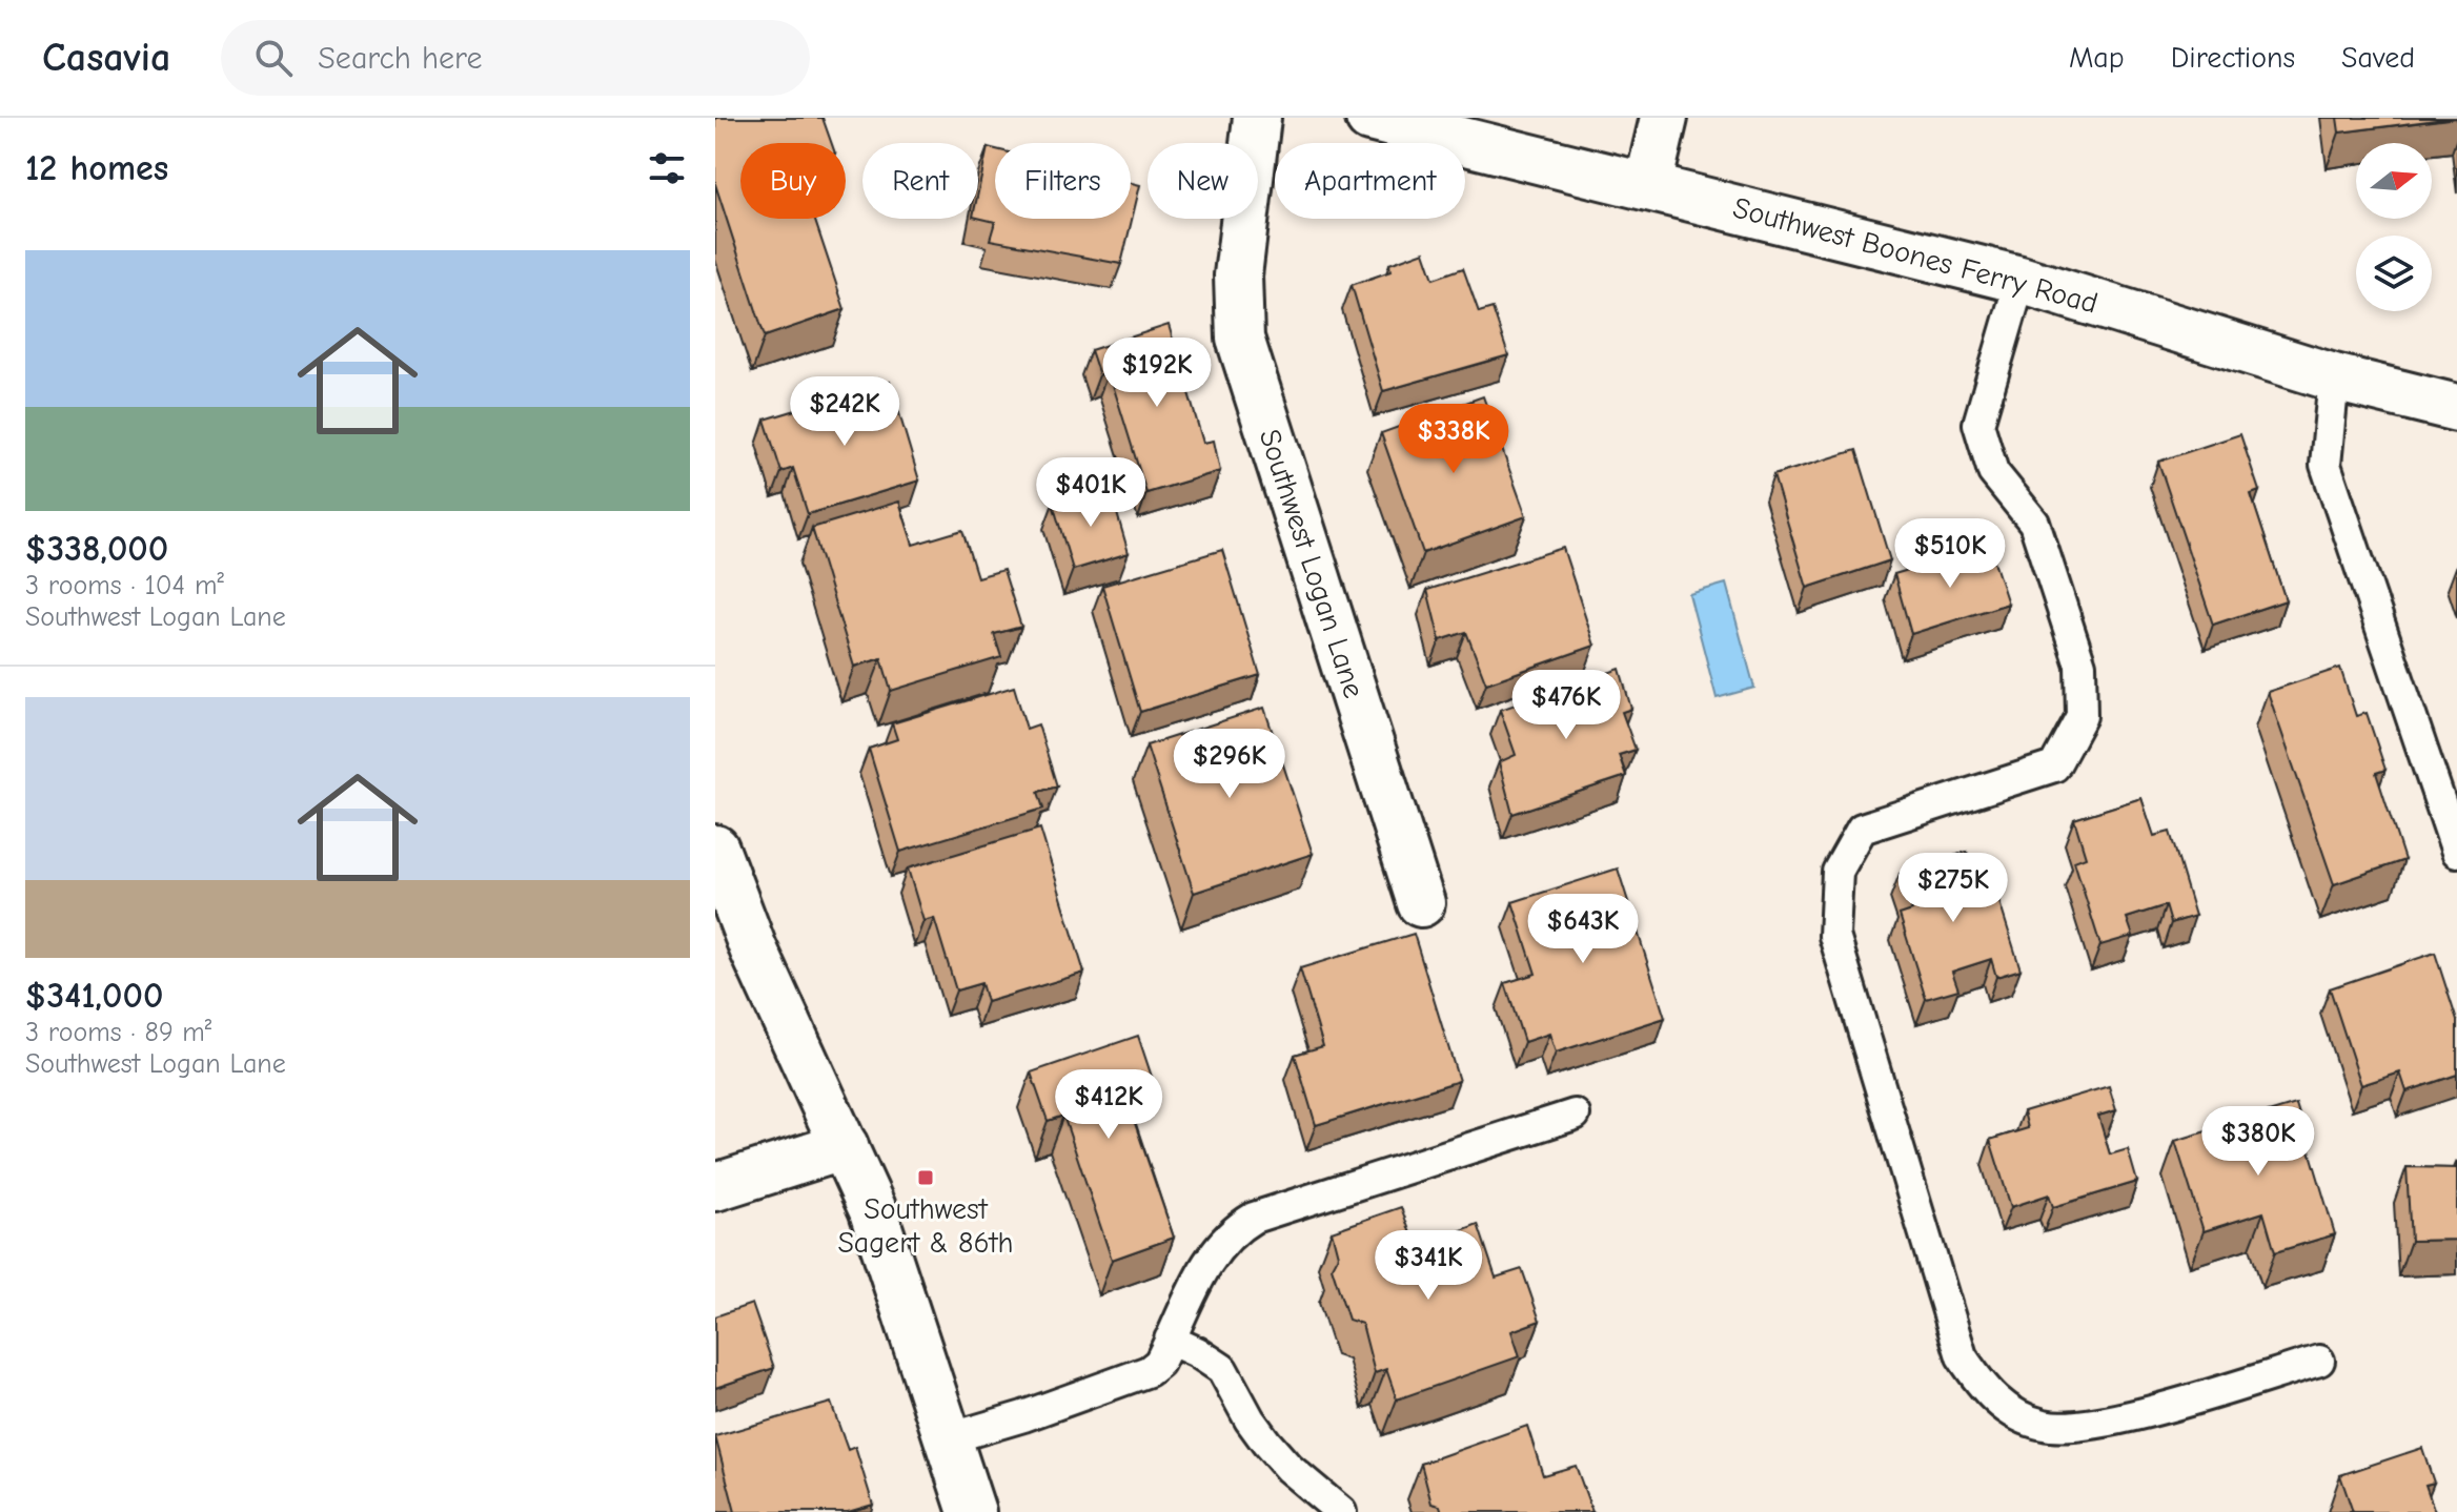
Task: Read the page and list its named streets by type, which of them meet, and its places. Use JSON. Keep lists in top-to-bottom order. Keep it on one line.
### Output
{"streets":{"main road":["Southwest Boones Ferry Road","Southwest Logan Lane"]},"places":{"transit":["Southwest Sagert & 86th"]},"north":"right","page":{"header":"Casavia","search":"Search here","nav":["Map","Directions","Saved"],"heading":"12 homes","chip":["Buy","Rent","Filters","New","Apartment"],"list":[{"name":"$338,000","note":"3 rooms · 104 m² · Southwest Logan Lane"},{"name":"$341,000","note":"3 rooms · 89 m² · Southwest Logan Lane"}],"price":["$192K","$242K","$338K","$401K","$510K","$476K","$296K","$275K","$643K","$412K","$380K","$341K"]}}
